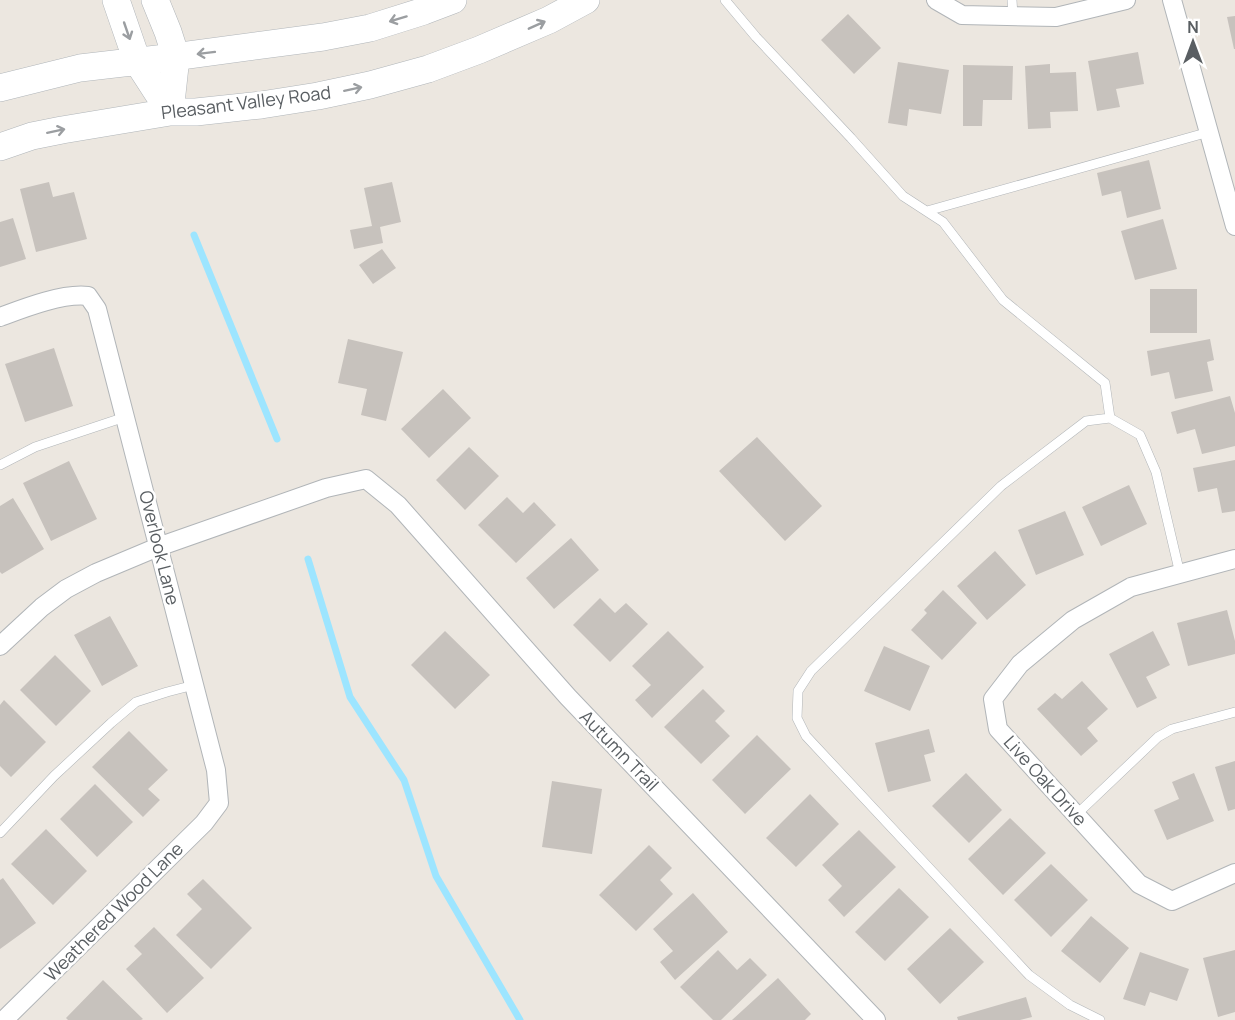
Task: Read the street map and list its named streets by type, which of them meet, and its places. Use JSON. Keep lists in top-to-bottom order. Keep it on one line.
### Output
{"streets":{"main road":["Pleasant Valley Road"],"street":["Overlook Lane","Autumn Trail","Live Oak Drive","Weathered Wood Lane"]},"crossings":[["Overlook Lane","Autumn Trail"],["Overlook Lane","Weathered Wood Lane"]],"north":"top"}
